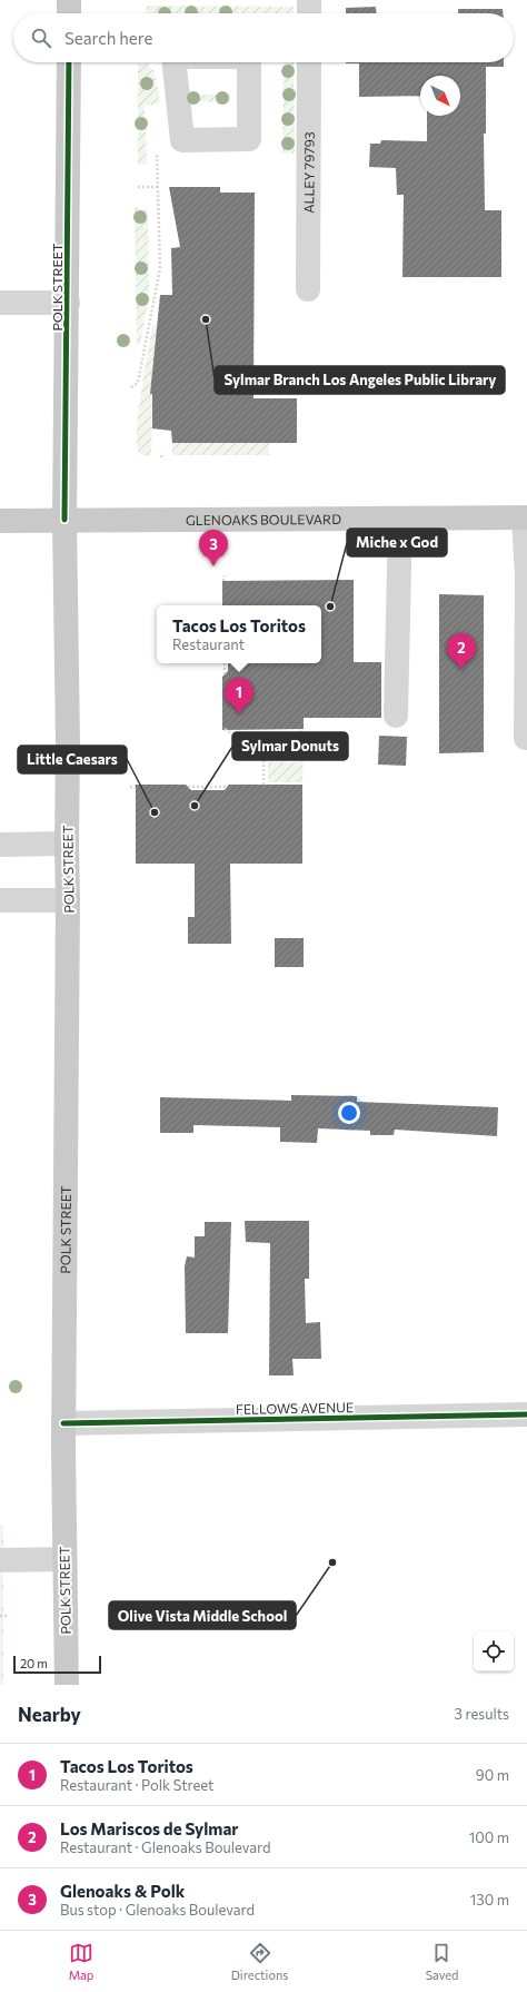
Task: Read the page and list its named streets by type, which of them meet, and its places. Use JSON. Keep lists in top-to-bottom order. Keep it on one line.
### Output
{"streets":{"main road":["POLK STREET","GLENOAKS BOULEVARD"],"street":["ALLEY 79793","FELLOWS AVENUE"]},"crossings":[["POLK STREET","GLENOAKS BOULEVARD"],["POLK STREET","FELLOWS AVENUE"]],"places":["Sylmar Branch Los Angeles Public Library","Miche x God","Sylmar Donuts","Little Caesars","Olive Vista Middle School"],"scale_bar":"20 m","north":"bottom right","page":{"search":"Search here","pins":["3","2","1"],"popup":["Tacos Los Toritos","Restaurant"],"scale":"20 m","heading":["Nearby","3 results"],"list":[{"mark":"1","name":"Tacos Los Toritos","note":"Restaurant · Polk Street","value":"90 m"},{"mark":"2","name":"Los Mariscos de Sylmar","note":"Restaurant · Glenoaks Boulevard","value":"100 m"},{"mark":"3","name":"Glenoaks & Polk","note":"Bus stop · Glenoaks Boulevard","value":"130 m"}],"nav":["Map","Directions","Saved"]}}
